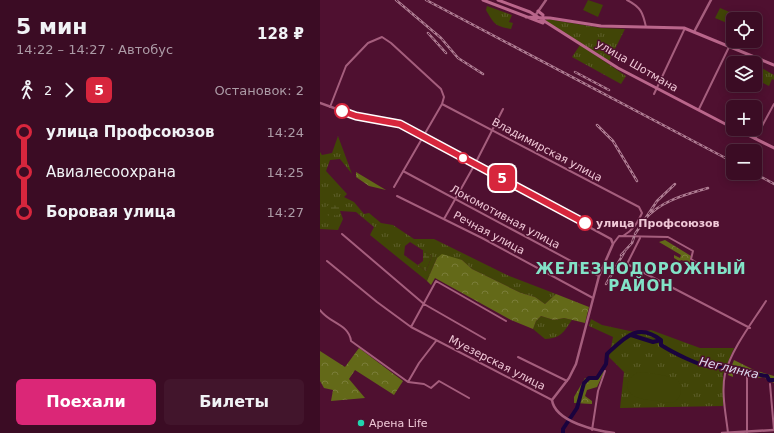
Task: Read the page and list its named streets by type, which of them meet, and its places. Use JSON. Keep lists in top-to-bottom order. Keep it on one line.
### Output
{"streets":{"main road":["улица Шотмана","Муезерская улица"],"street":["Владимирская улица","Локомотивная улица","Речная улица"]},"districts":["ЖЕЛЕЗНОДОРОЖНЫЙ РАЙОН"],"water":["Неглинка"],"places":["улица Профсоюзов","Арена Life"],"lines":["bus line 5"],"page":{"heading":["5 мин","14:22 – 14:27 · Автобус","128 ₽"],"on_map":"5","map_buttons":["+","−"],"legs":["2","5","Остановок: 2"],"list":[{"name":"улица Профсоюзов","value":"14:24"},{"name":"Авиалесоохрана","value":"14:25"},{"name":"Боровая улица","value":"14:27"}],"buttons":["Поехали","Билеты"]}}
